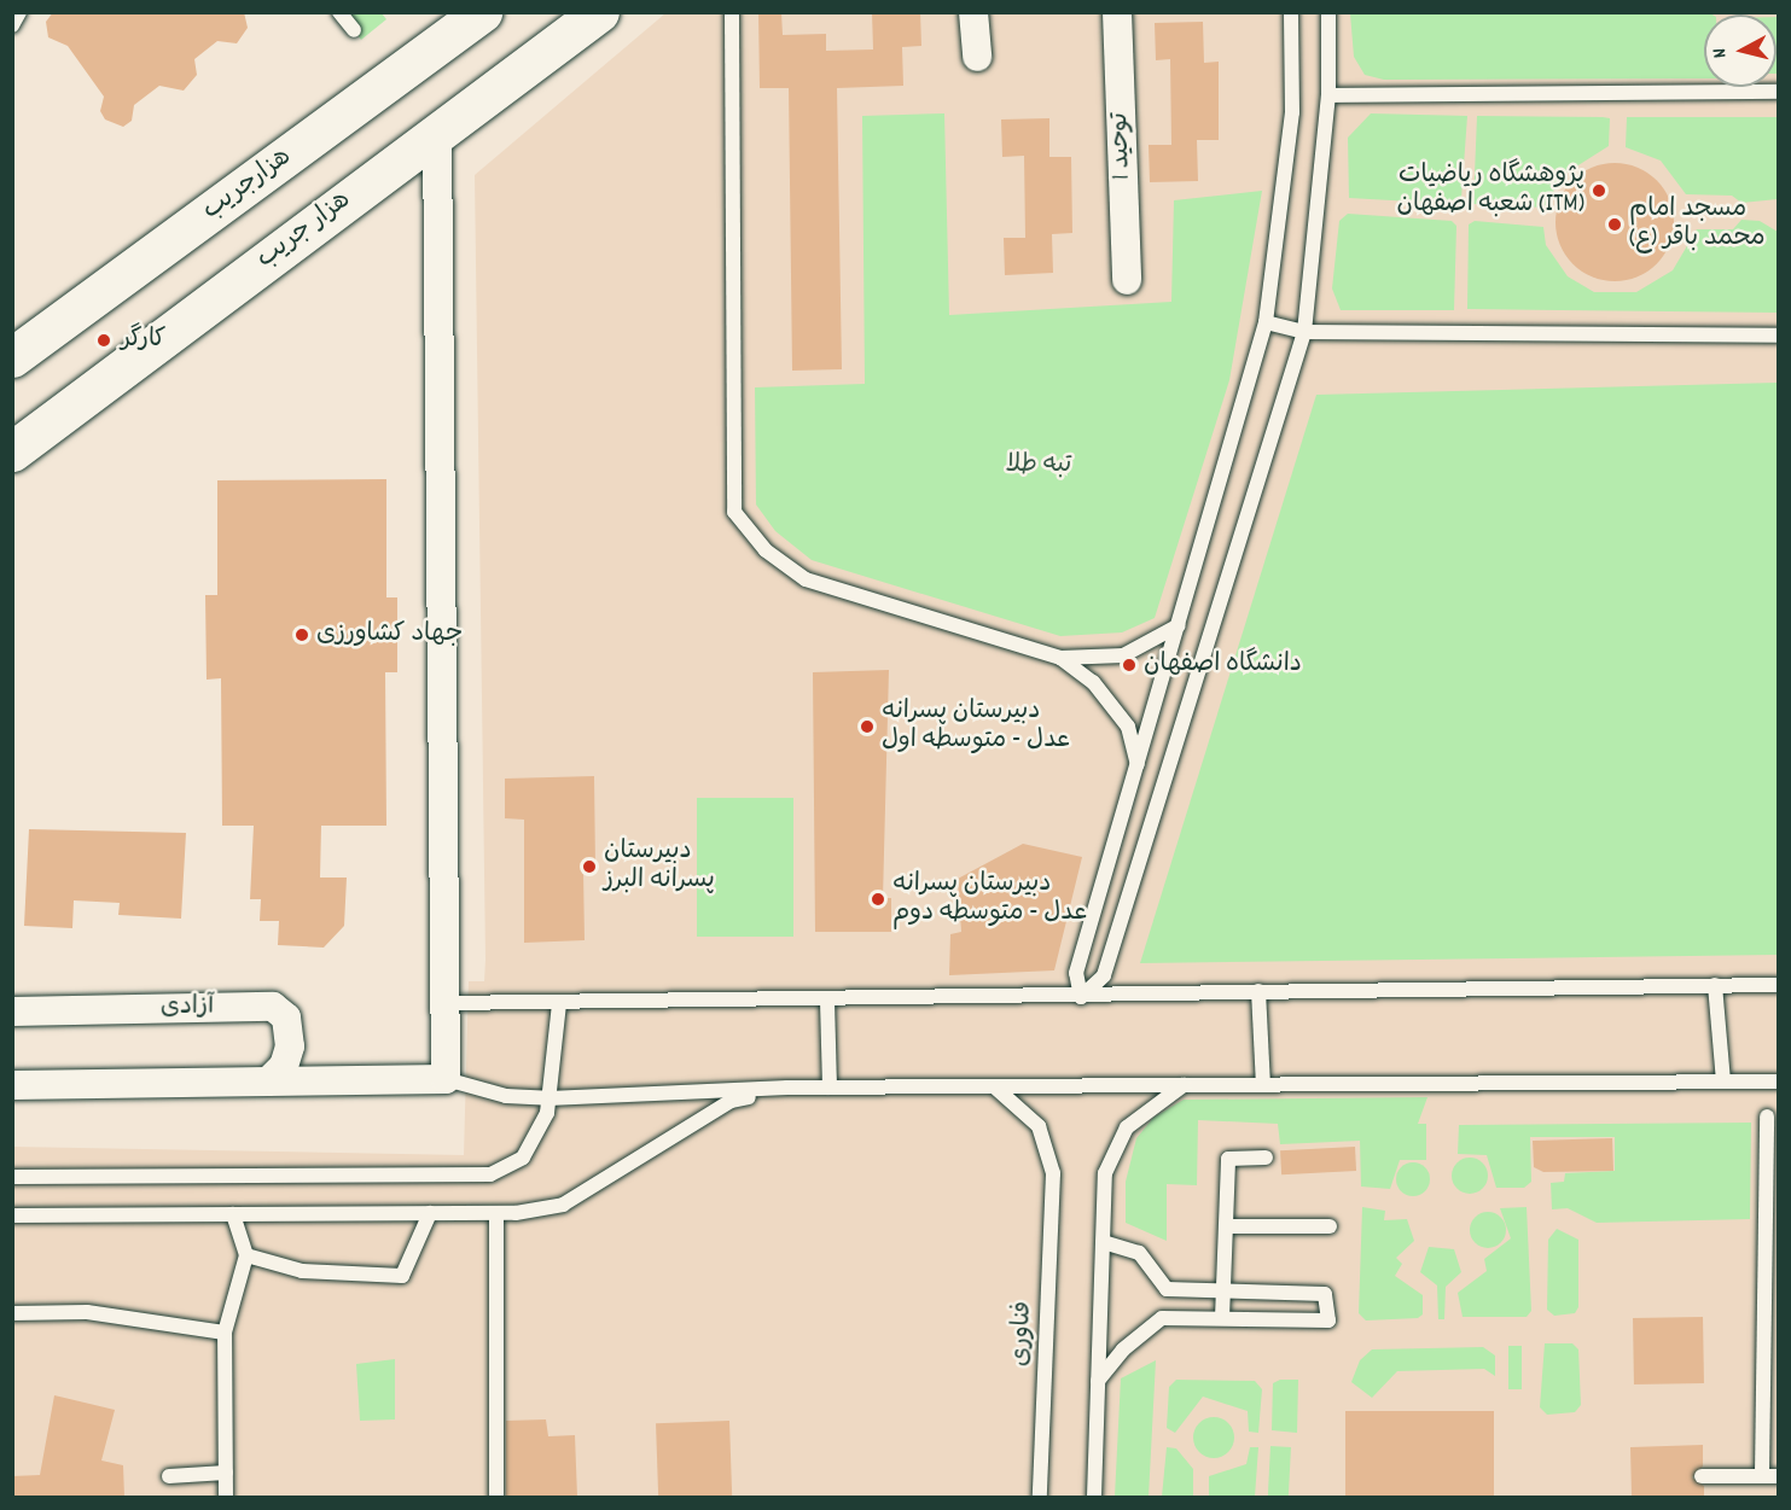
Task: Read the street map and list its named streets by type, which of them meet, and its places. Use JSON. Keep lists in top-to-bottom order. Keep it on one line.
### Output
{"streets":{"main road":["هزارجریب","هزار جریب"],"street":["توحید 1","آزادی"],"lane":["فناوری"]},"parks":["تبه طلا"],"places":["پژوهشگاه رياضيات شعبه اصفهان (ITM)","مسجد امام محمد باقر (ع)","کارگر","جهاد کشاورزی","دانشگاه اصفهان","دبیرستان پسرانه عدل - متوسطه اول","دبیرستان پسرانه البرز","دبیرستان پسرانه عدل - متوسطه دوم"],"north":"left"}
